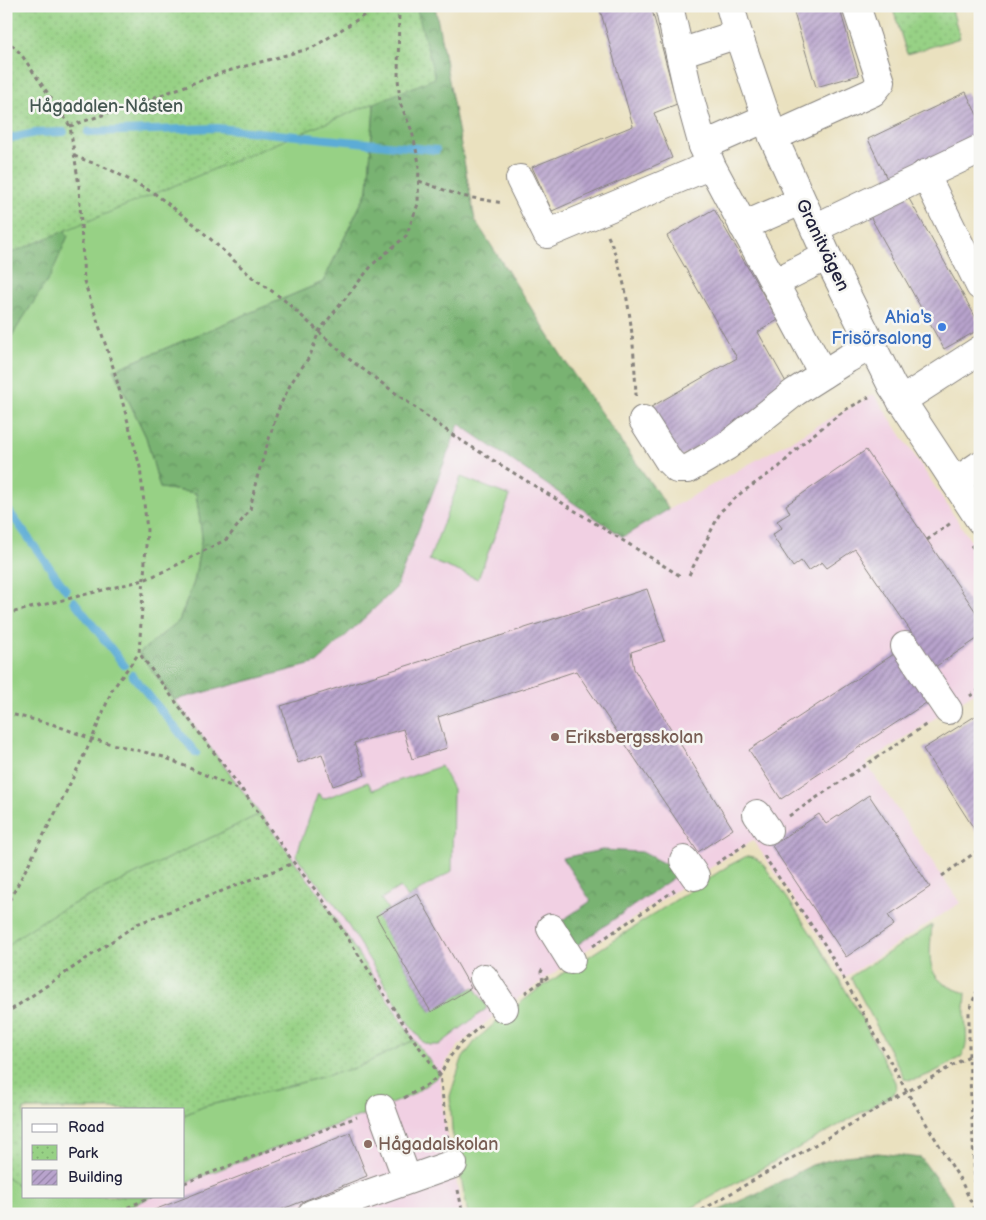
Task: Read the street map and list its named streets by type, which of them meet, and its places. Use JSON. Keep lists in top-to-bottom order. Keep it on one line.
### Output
{"streets":{"street":["Granitvägen"]},"parks":["Hågadalen-Nåsten"],"places":["Ahia's Frisörsalong","Eriksbergsskolan","Hågadalskolan"],"legend":["Road","Park","Building"]}
